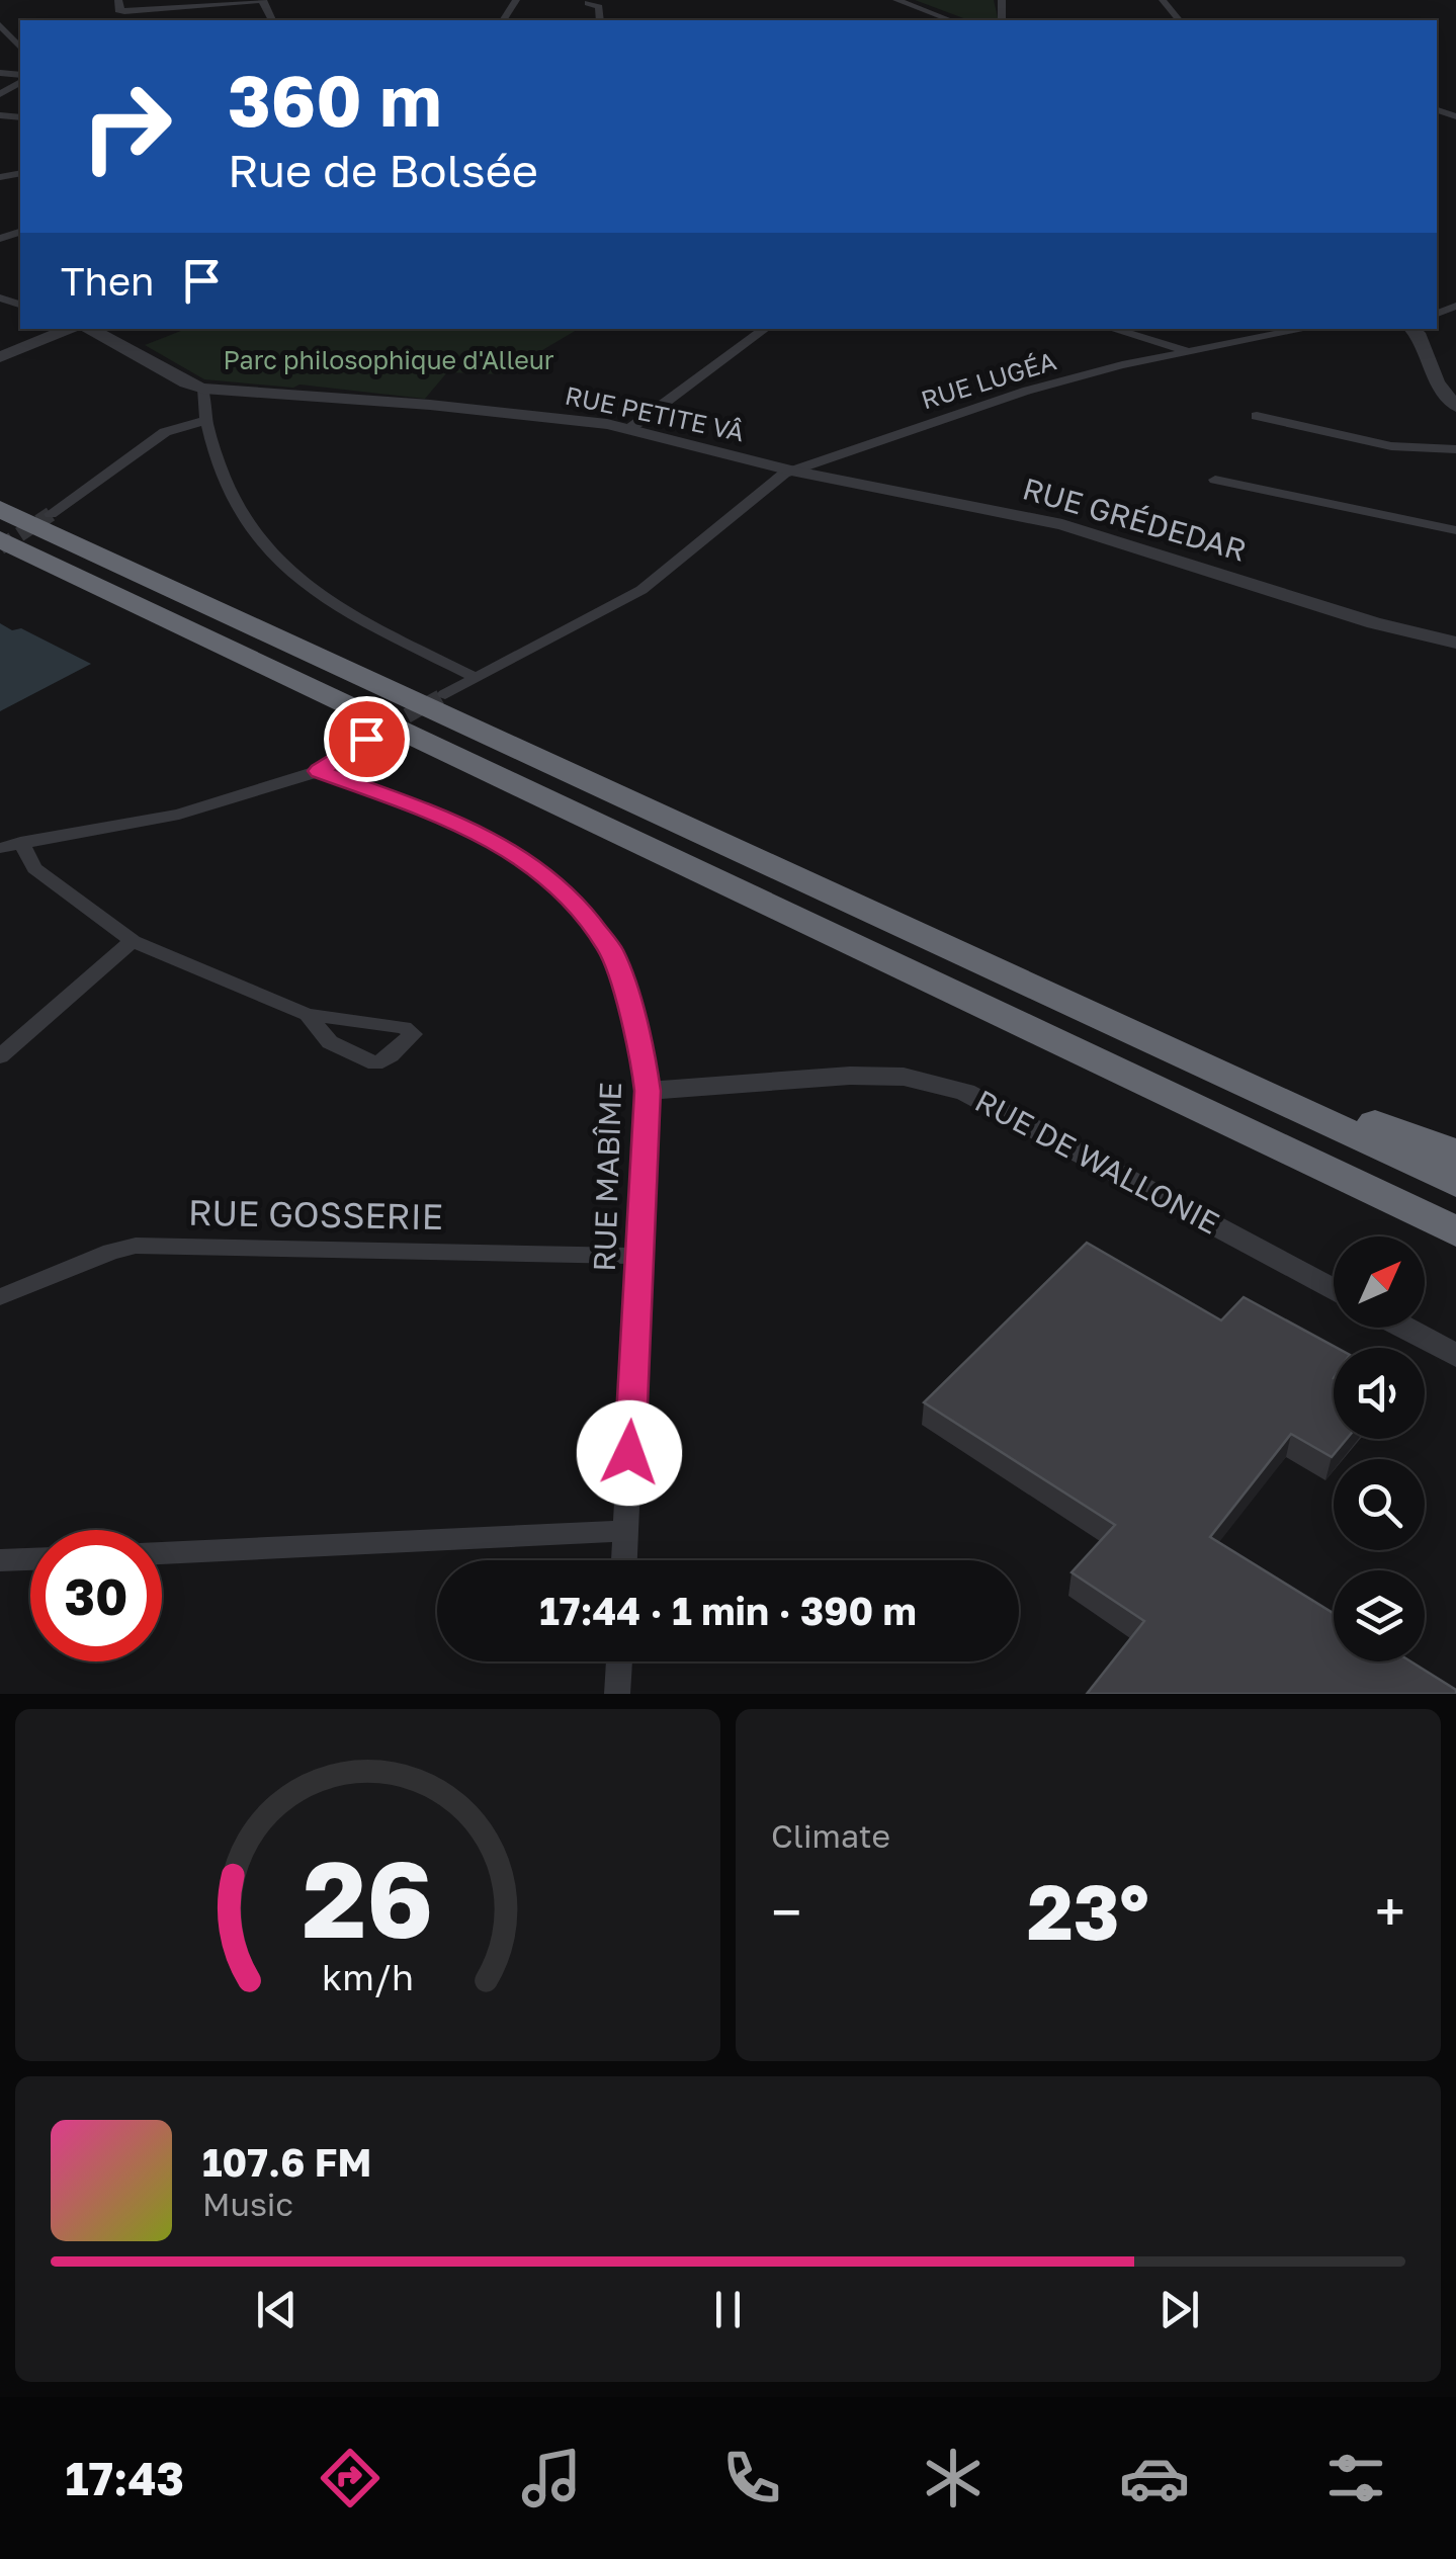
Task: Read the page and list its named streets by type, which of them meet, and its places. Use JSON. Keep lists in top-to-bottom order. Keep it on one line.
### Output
{"streets":{"street":["RUE LUGÉA","RUE PETITE VÂ","RUE GRÉDEDAR","RUE DE WALLONIE","RUE MABÎME","RUE GOSSERIE"]},"crossings":[["RUE LUGÉA","RUE PETITE VÂ"],["RUE LUGÉA","RUE GRÉDEDAR"],["RUE PETITE VÂ","RUE GRÉDEDAR"],["RUE DE WALLONIE","RUE MABÎME"],["RUE MABÎME","RUE GOSSERIE"]],"parks":["Parc philosophique d'Alleur"],"north":"top right","page":{"turn":["360 m","Rue de Bolsée"],"then":"Then","limit":"30","trip":"17:44 · 1 min · 390 m","tile":"Climate","heat":["−","23°","+"],"song":["107.6 FM","Music"],"tabs":"17:43","gauge":["26","km/h"]}}
